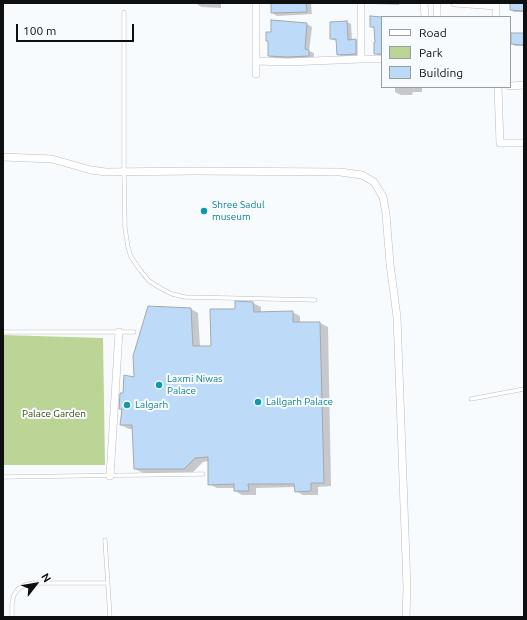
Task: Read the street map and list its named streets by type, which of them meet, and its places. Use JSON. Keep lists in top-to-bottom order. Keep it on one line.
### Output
{"parks":["Palace Garden"],"places":["Shree Sadul museum","Laxmi Niwas Palace","Lallgarh Palace","Lalgarh"],"legend":["Road","Park","Building"],"scale_bar":"100 m","north":"top right"}
